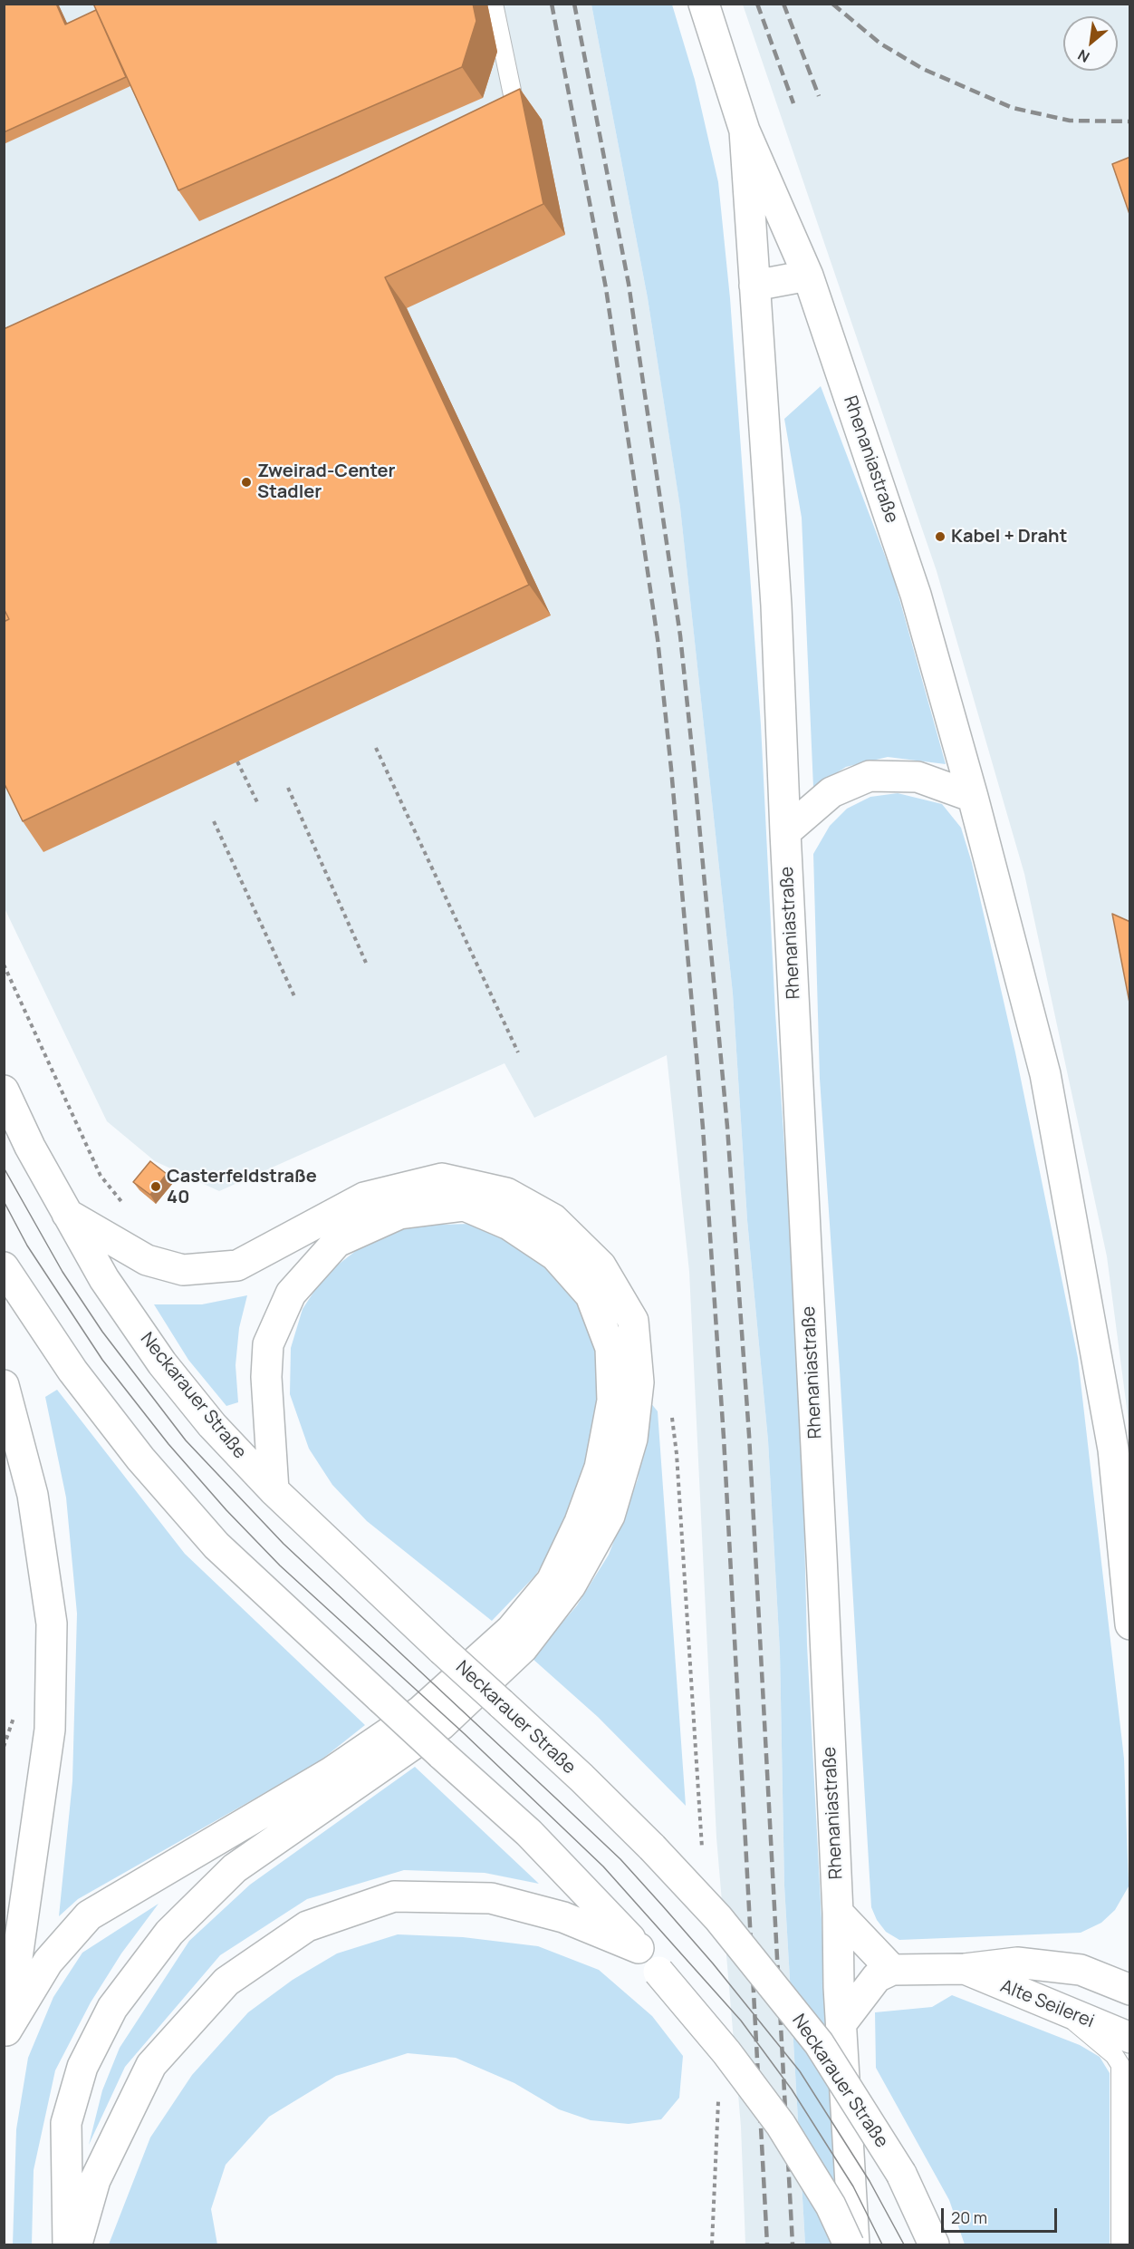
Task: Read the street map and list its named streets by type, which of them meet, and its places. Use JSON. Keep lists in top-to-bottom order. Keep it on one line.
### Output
{"streets":{"main road":["Rhenaniastraße","Neckarauer Straße","Alte Seilerei"]},"places":["Zweirad-Center Stadler","Kabel + Draht","Casterfeldstraße 40"],"scale_bar":"20 m","north":"bottom left"}
